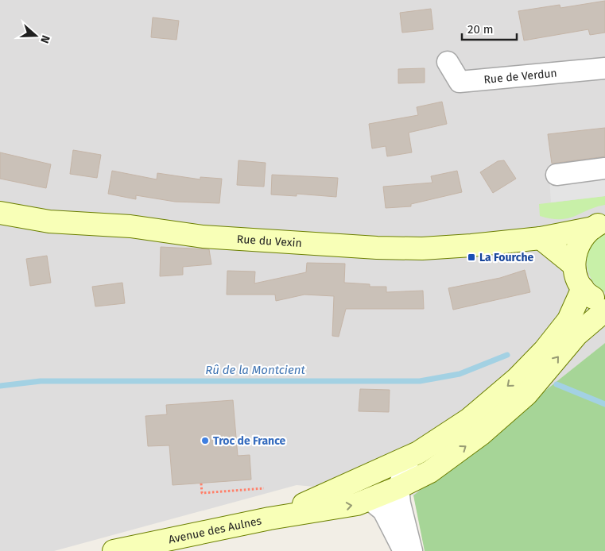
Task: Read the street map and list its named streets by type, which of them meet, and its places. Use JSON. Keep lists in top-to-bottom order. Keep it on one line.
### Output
{"streets":{"main road":["Rue du Vexin","Avenue des Aulnes"],"street":["Rue de Verdun"]},"water":["Rû de la Montcient"],"places":{"transit":["La Fourche"],"other":["Troc de France"]},"scale_bar":"20 m","north":"right"}
